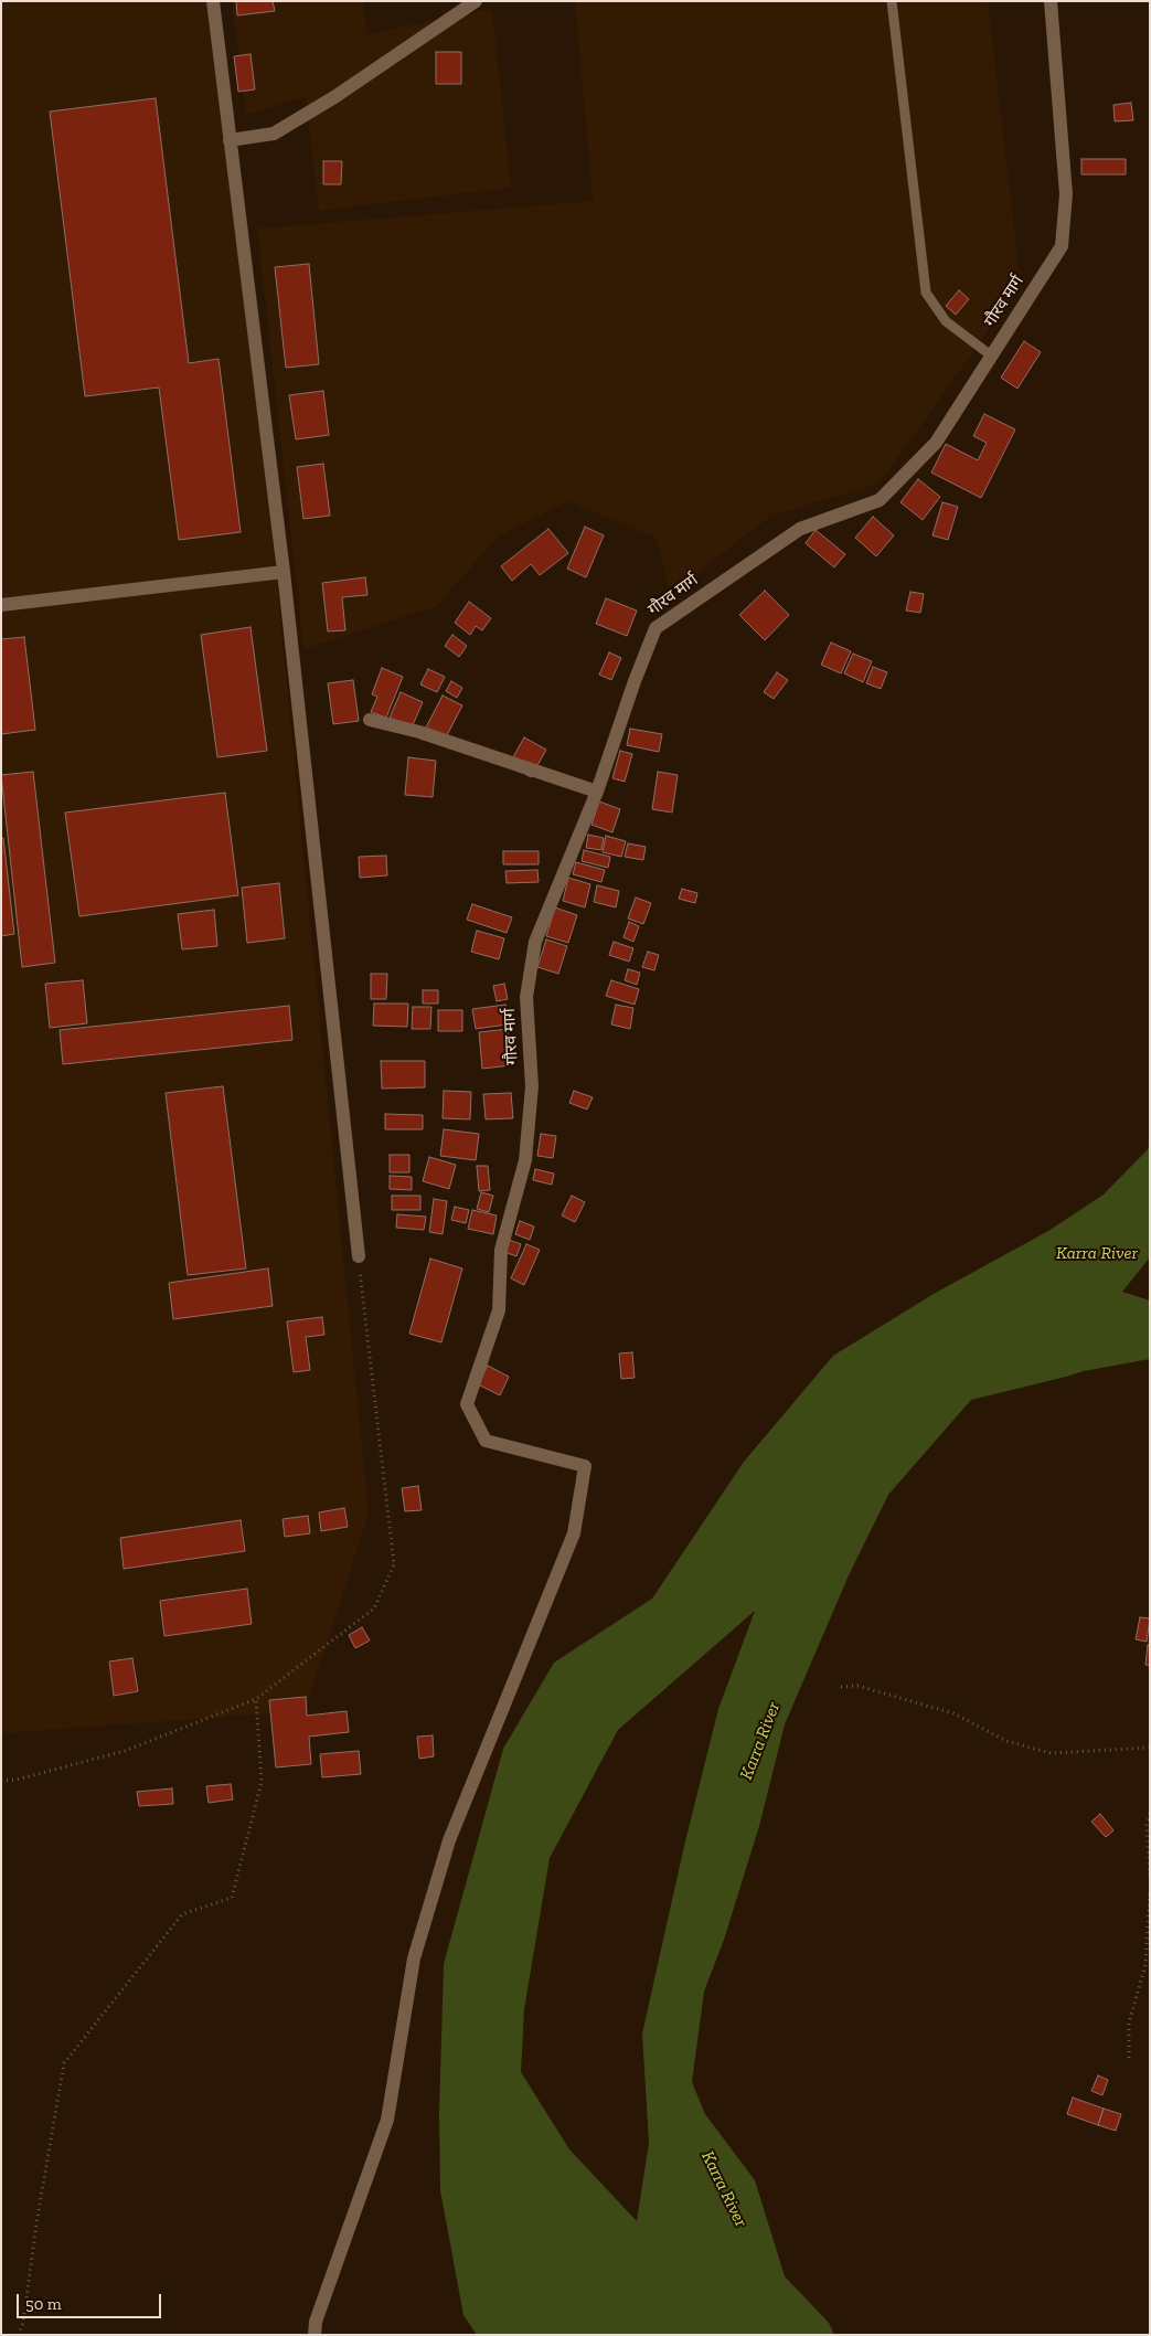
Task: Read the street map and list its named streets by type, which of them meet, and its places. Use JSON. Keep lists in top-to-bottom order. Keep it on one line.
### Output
{"streets":{"street":["गौरव मार्ग"]},"water":["Karra River"],"scale_bar":"50 m"}
